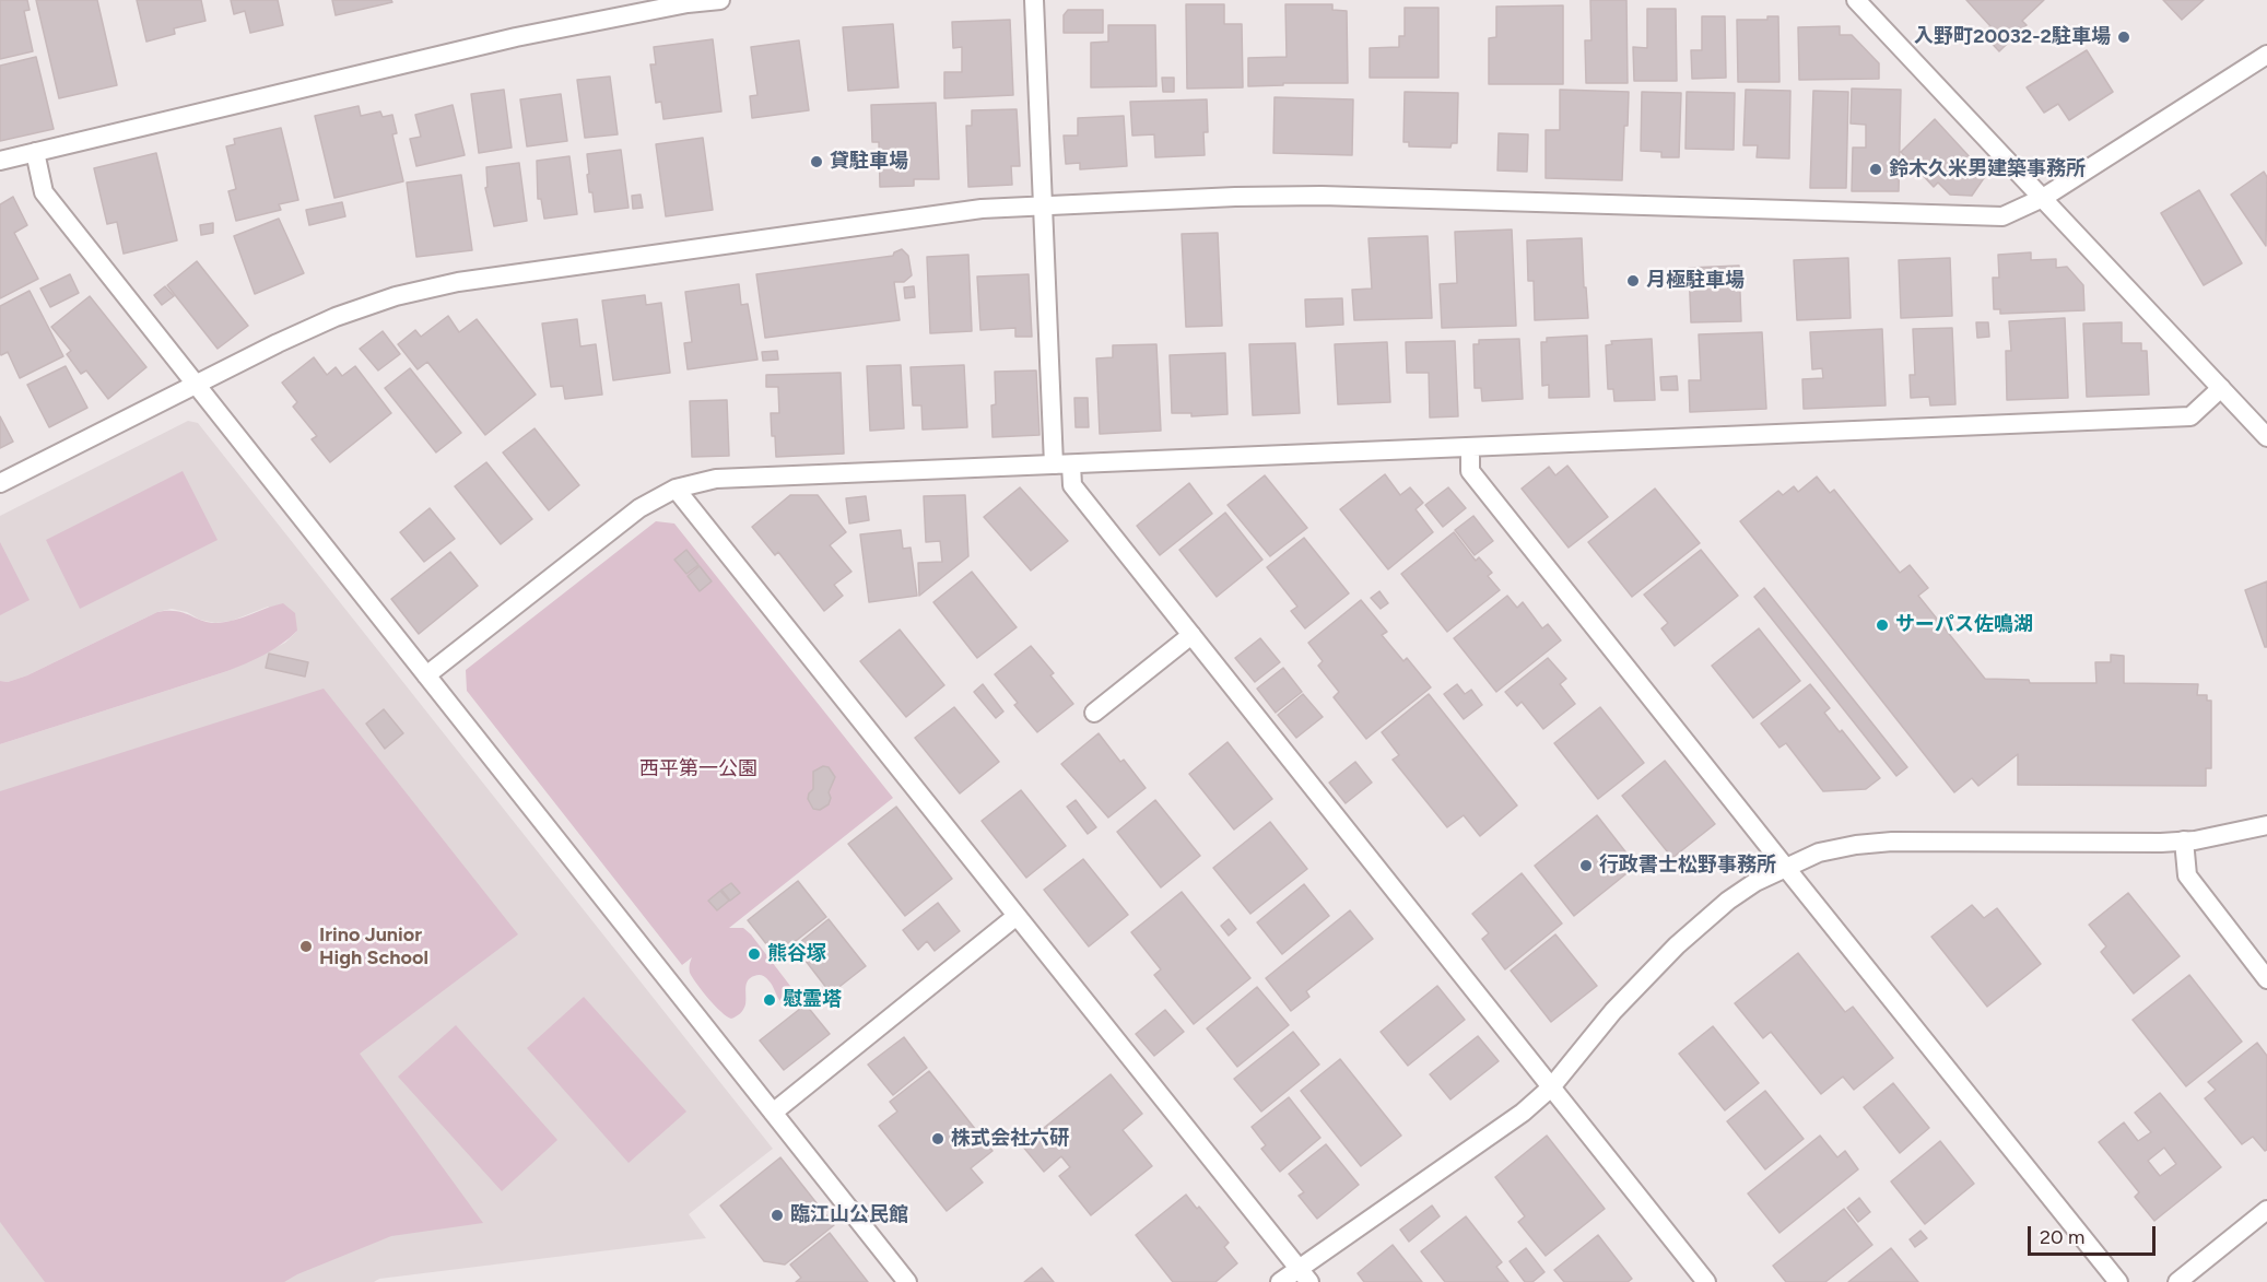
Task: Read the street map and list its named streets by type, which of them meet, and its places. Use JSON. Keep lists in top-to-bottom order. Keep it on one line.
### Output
{"parks":["西平第一公園"],"places":["入野町20032-2駐車場","貸駐車場","鈴木久米男建築事務所","月極駐車場","サーパス佐鳴湖","行政書士松野事務所","Irino Junior High School","熊谷塚","慰霊塔","株式会社六研","臨江山公民館"],"scale_bar":"20 m"}
